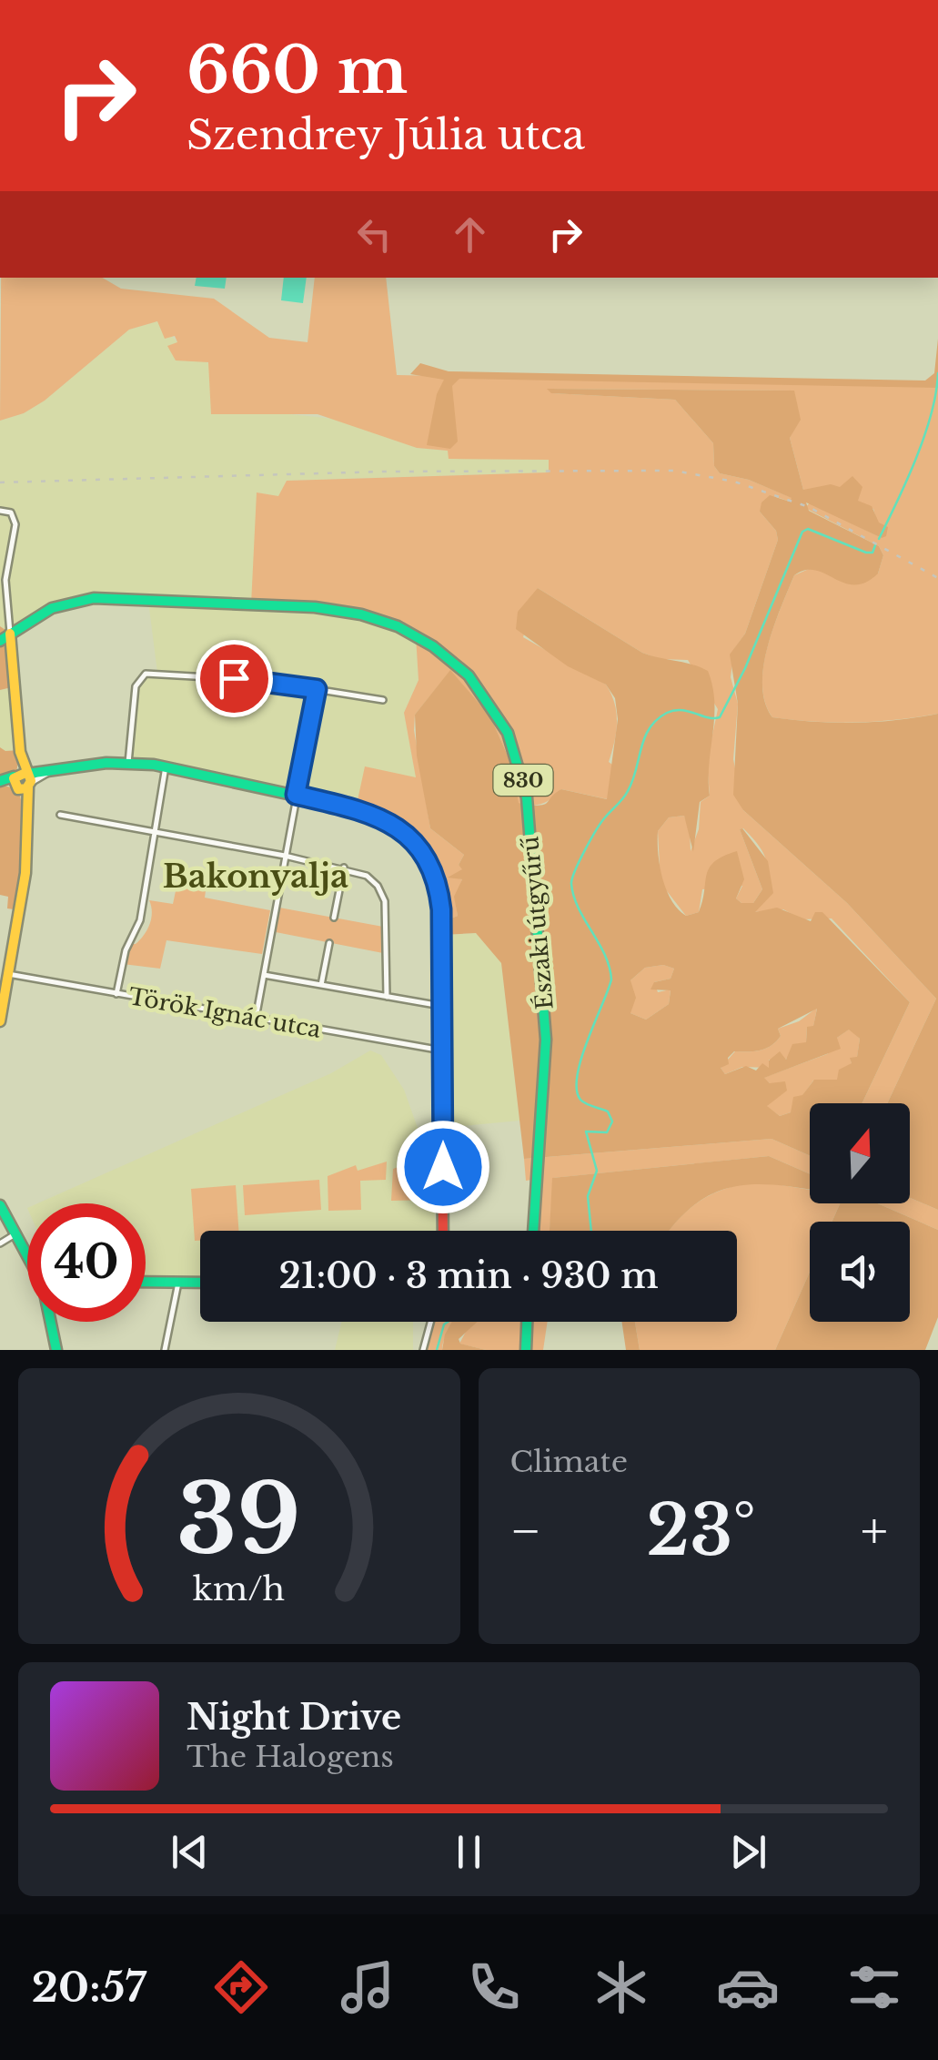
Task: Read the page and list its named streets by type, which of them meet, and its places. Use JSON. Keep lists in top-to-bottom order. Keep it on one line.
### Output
{"streets":{"street":["830","Északi útgyűrű","Török Ignác utca"]},"districts":["Bakonyalja"],"north":"top","page":{"turn":["660 m","Szendrey Júlia utca"],"limit":"40","trip":"21:00 · 3 min · 930 m","tile":"Climate","heat":["−","23°","+"],"song":["Night Drive","The Halogens"],"tabs":"20:57","gauge":["39","km/h"]}}
